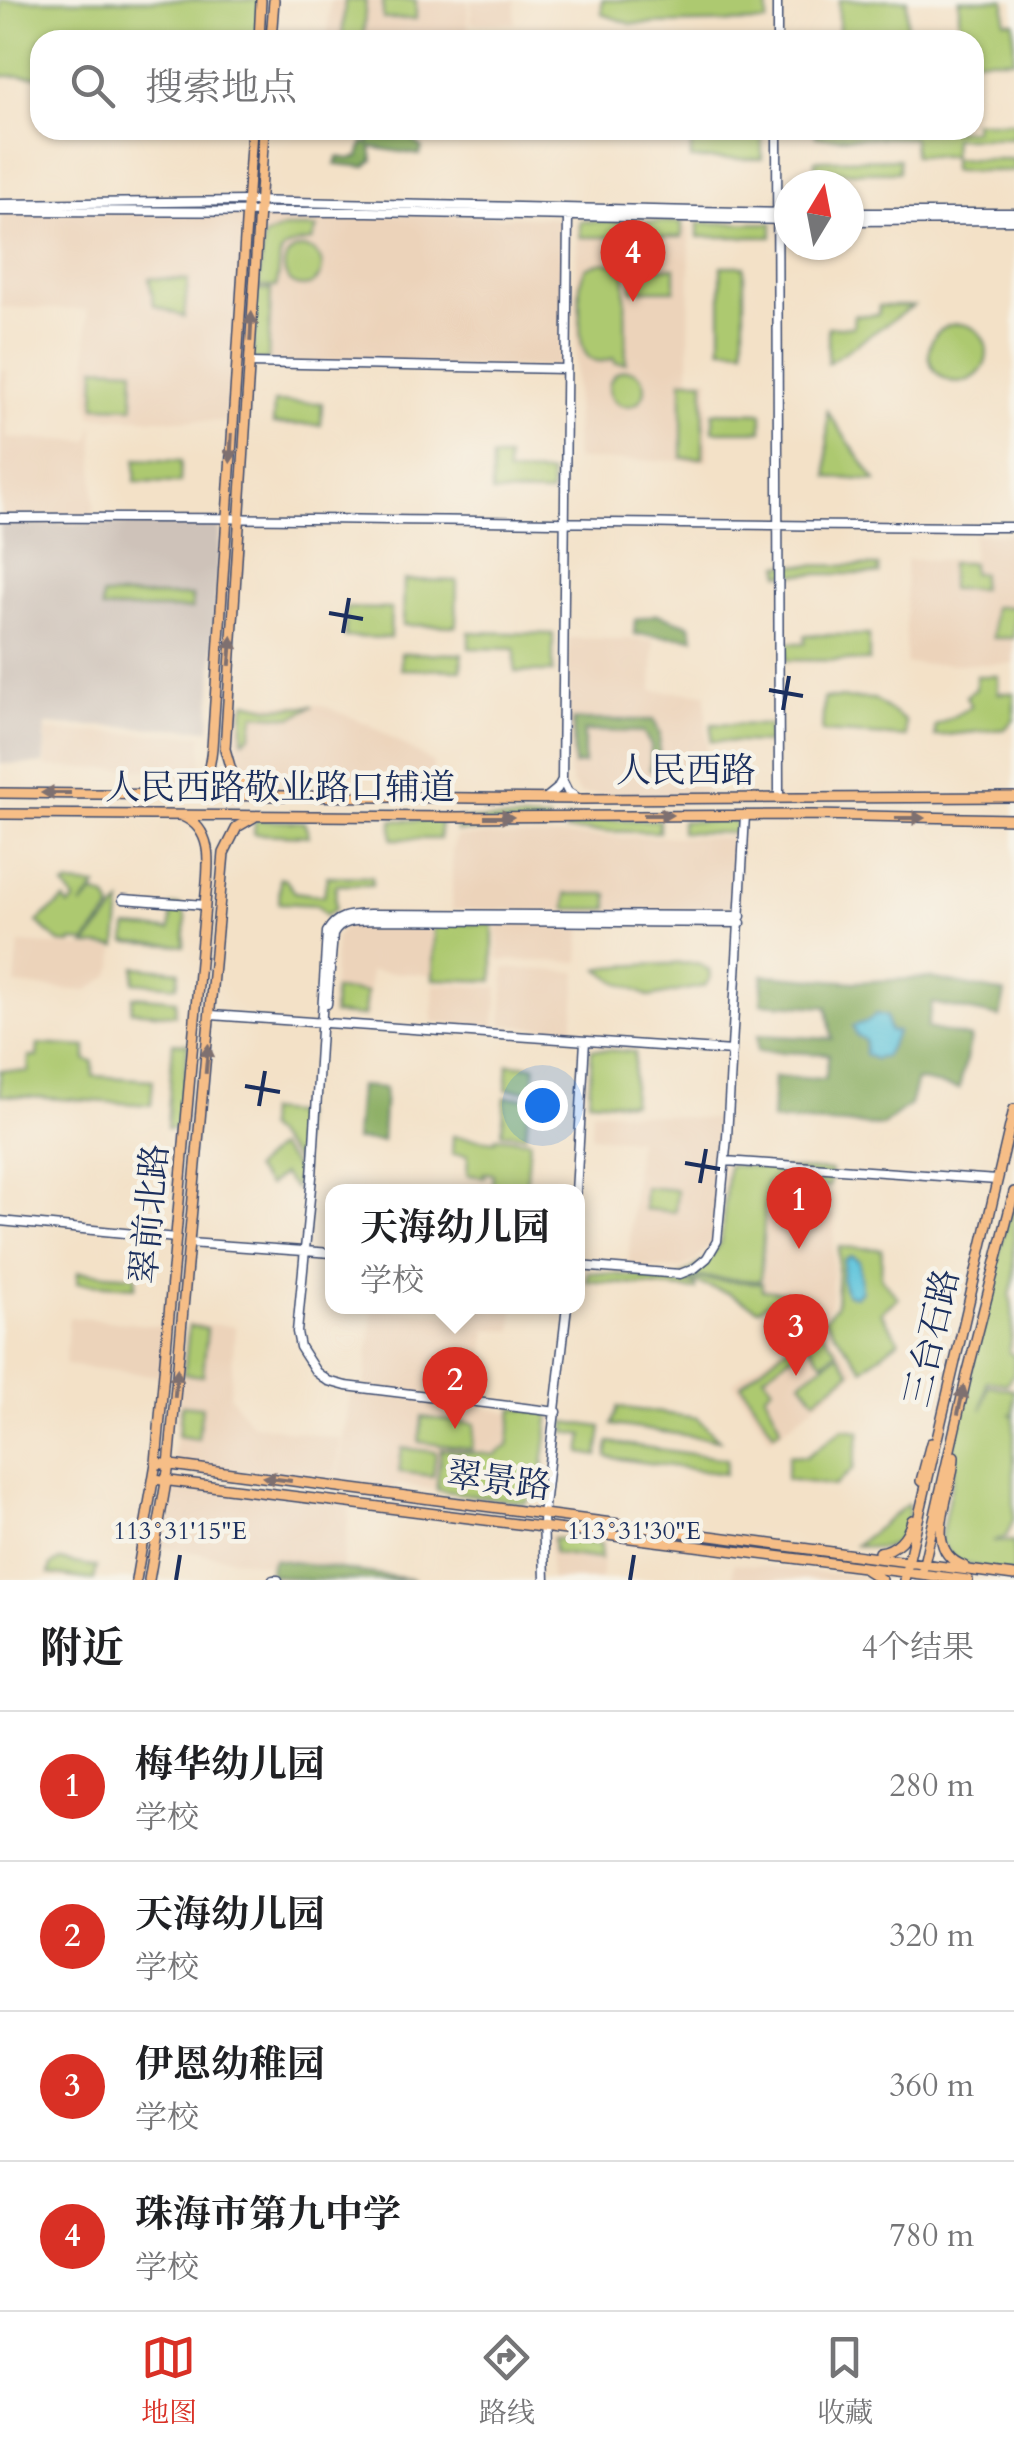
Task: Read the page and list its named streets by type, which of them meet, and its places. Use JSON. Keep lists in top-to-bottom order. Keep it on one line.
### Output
{"streets":{"main road":["人民西路","人民西路敬业路口辅道","翠前北路","三台石路","翠景路"]},"crossings":[["人民西路","人民西路敬业路口辅道"],["人民西路敬业路口辅道","翠前北路"],["翠前北路","翠景路"],["三台石路","翠景路"]],"north":"top","page":{"search":"搜索地点","pins":["4","1","3","2"],"popup":["天海幼儿园","学校"],"heading":["附近","4个结果"],"list":[{"mark":"1","name":"梅华幼儿园","note":"学校","value":"280 m"},{"mark":"2","name":"天海幼儿园","note":"学校","value":"320 m"},{"mark":"3","name":"伊恩幼稚园","note":"学校","value":"360 m"},{"mark":"4","name":"珠海市第九中学","note":"学校","value":"780 m"}],"nav":["地图","路线","收藏"]},"coordinates":["113°31'15\"E","113°31'30\"E"]}
